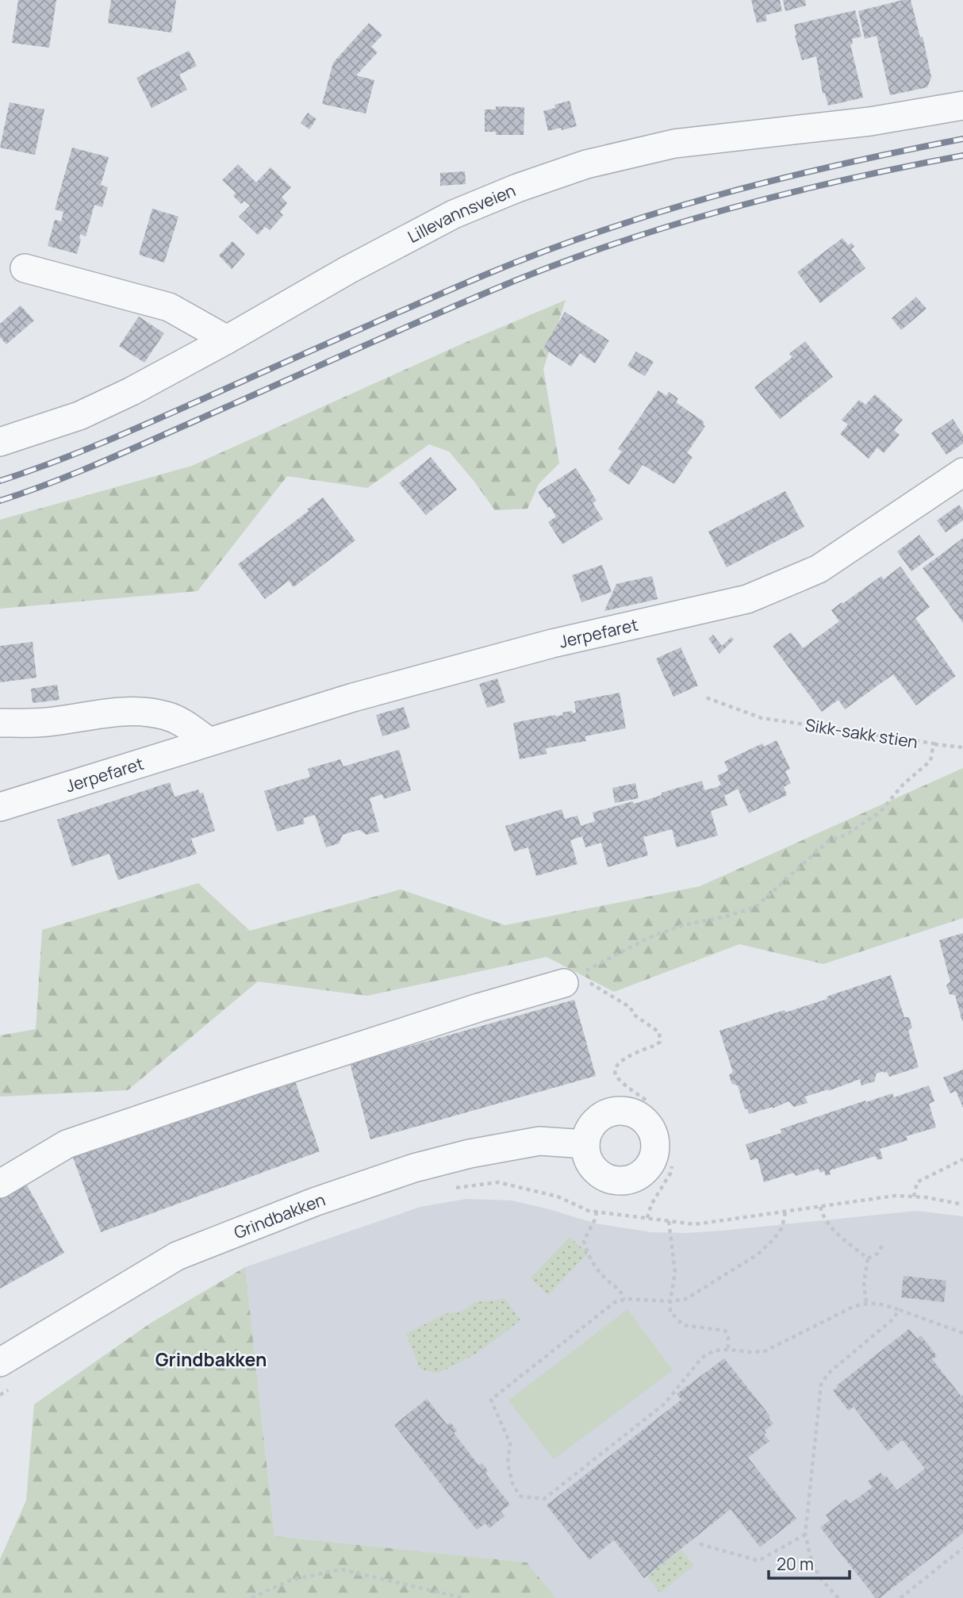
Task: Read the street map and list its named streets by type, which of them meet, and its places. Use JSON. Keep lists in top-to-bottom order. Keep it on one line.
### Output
{"streets":{"street":["Lillevannsveien","Jerpefaret","Grindbakken"],"path":["Sikk-sakk stien"]},"districts":["Grindbakken"],"scale_bar":"20 m"}
